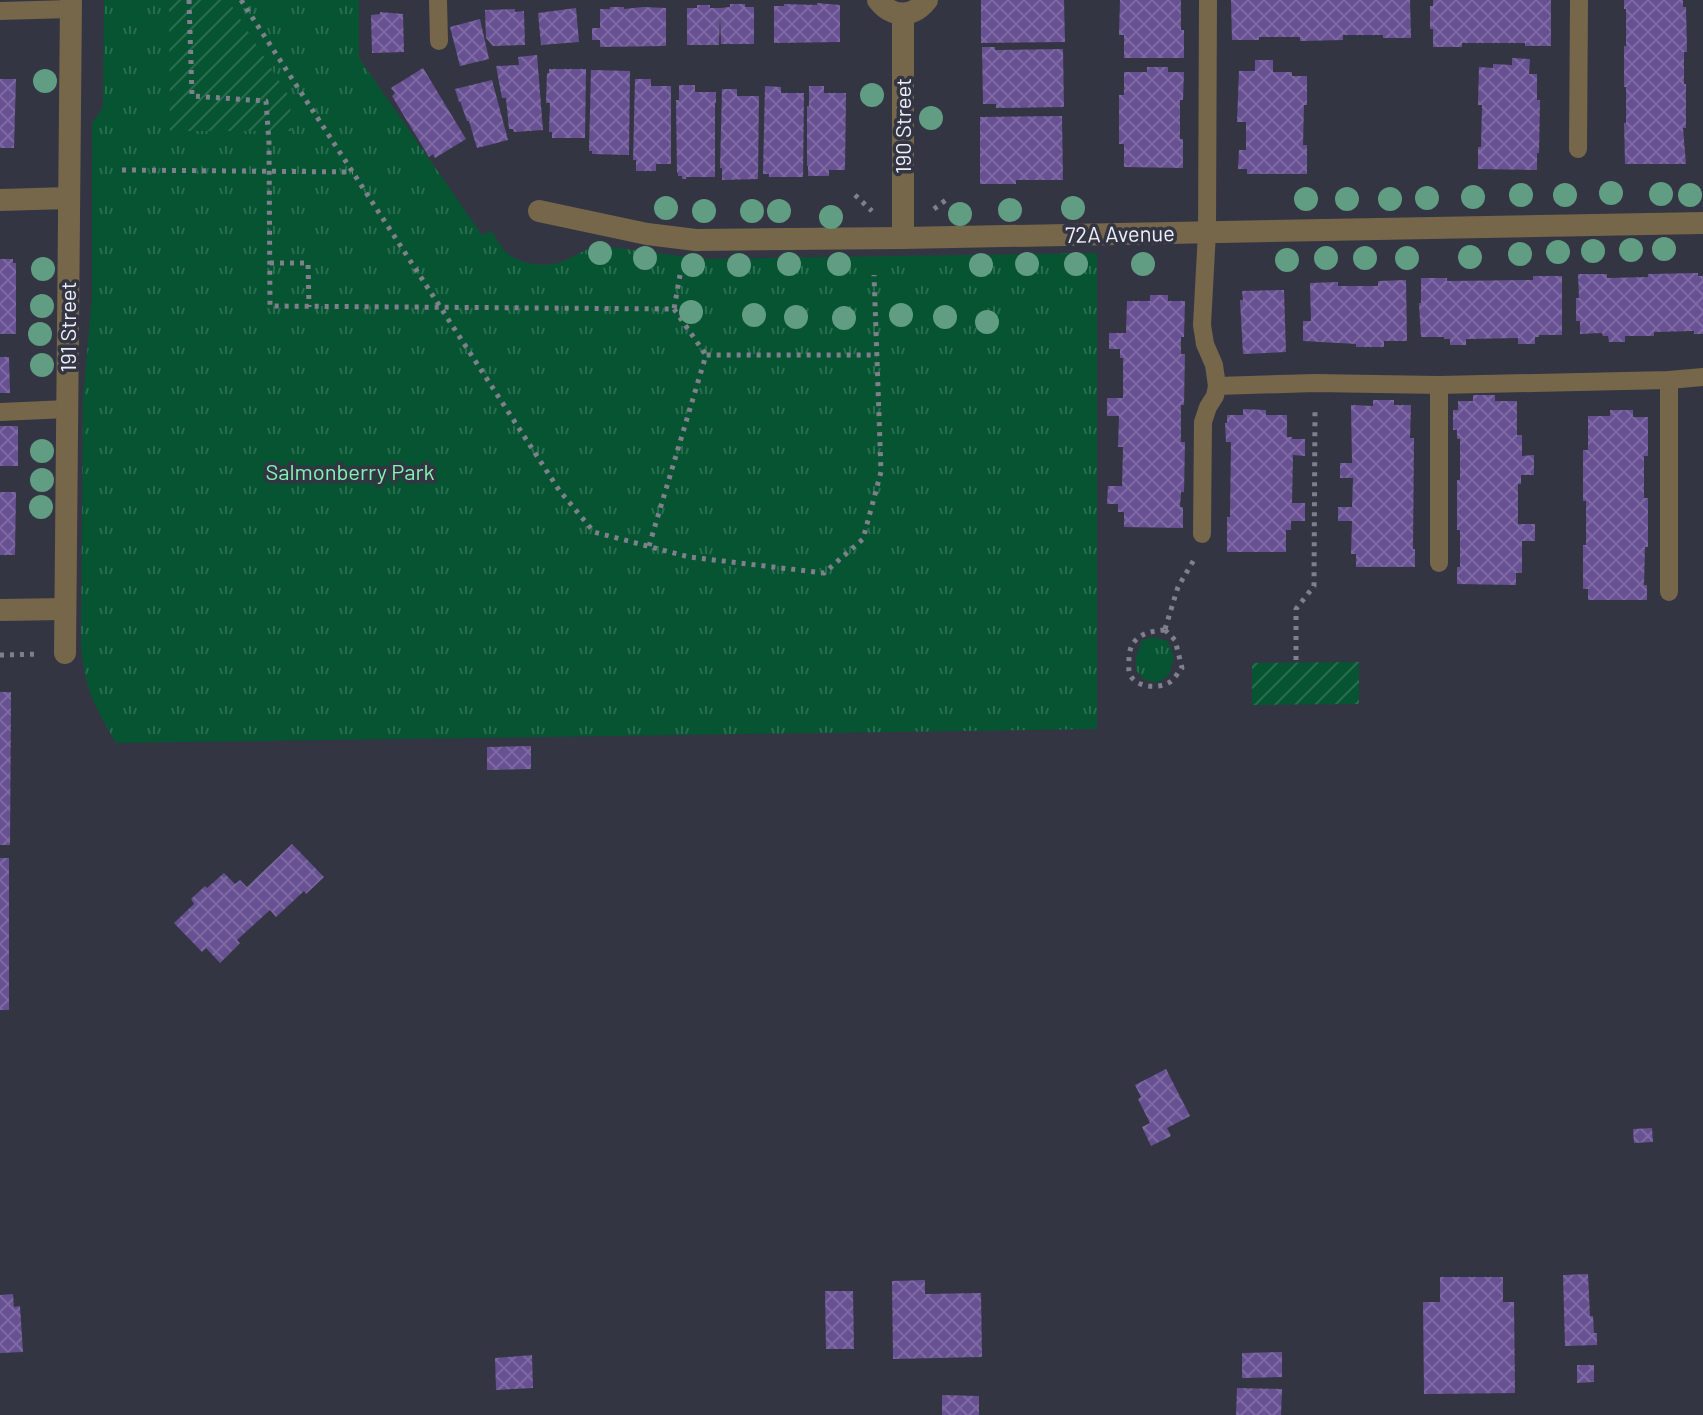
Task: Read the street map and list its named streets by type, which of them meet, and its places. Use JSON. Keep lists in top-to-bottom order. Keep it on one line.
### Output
{"streets":{"street":["190 Street","72A Avenue","191 Street"]},"crossings":[["190 Street","72A Avenue"]],"parks":["Salmonberry Park"]}
